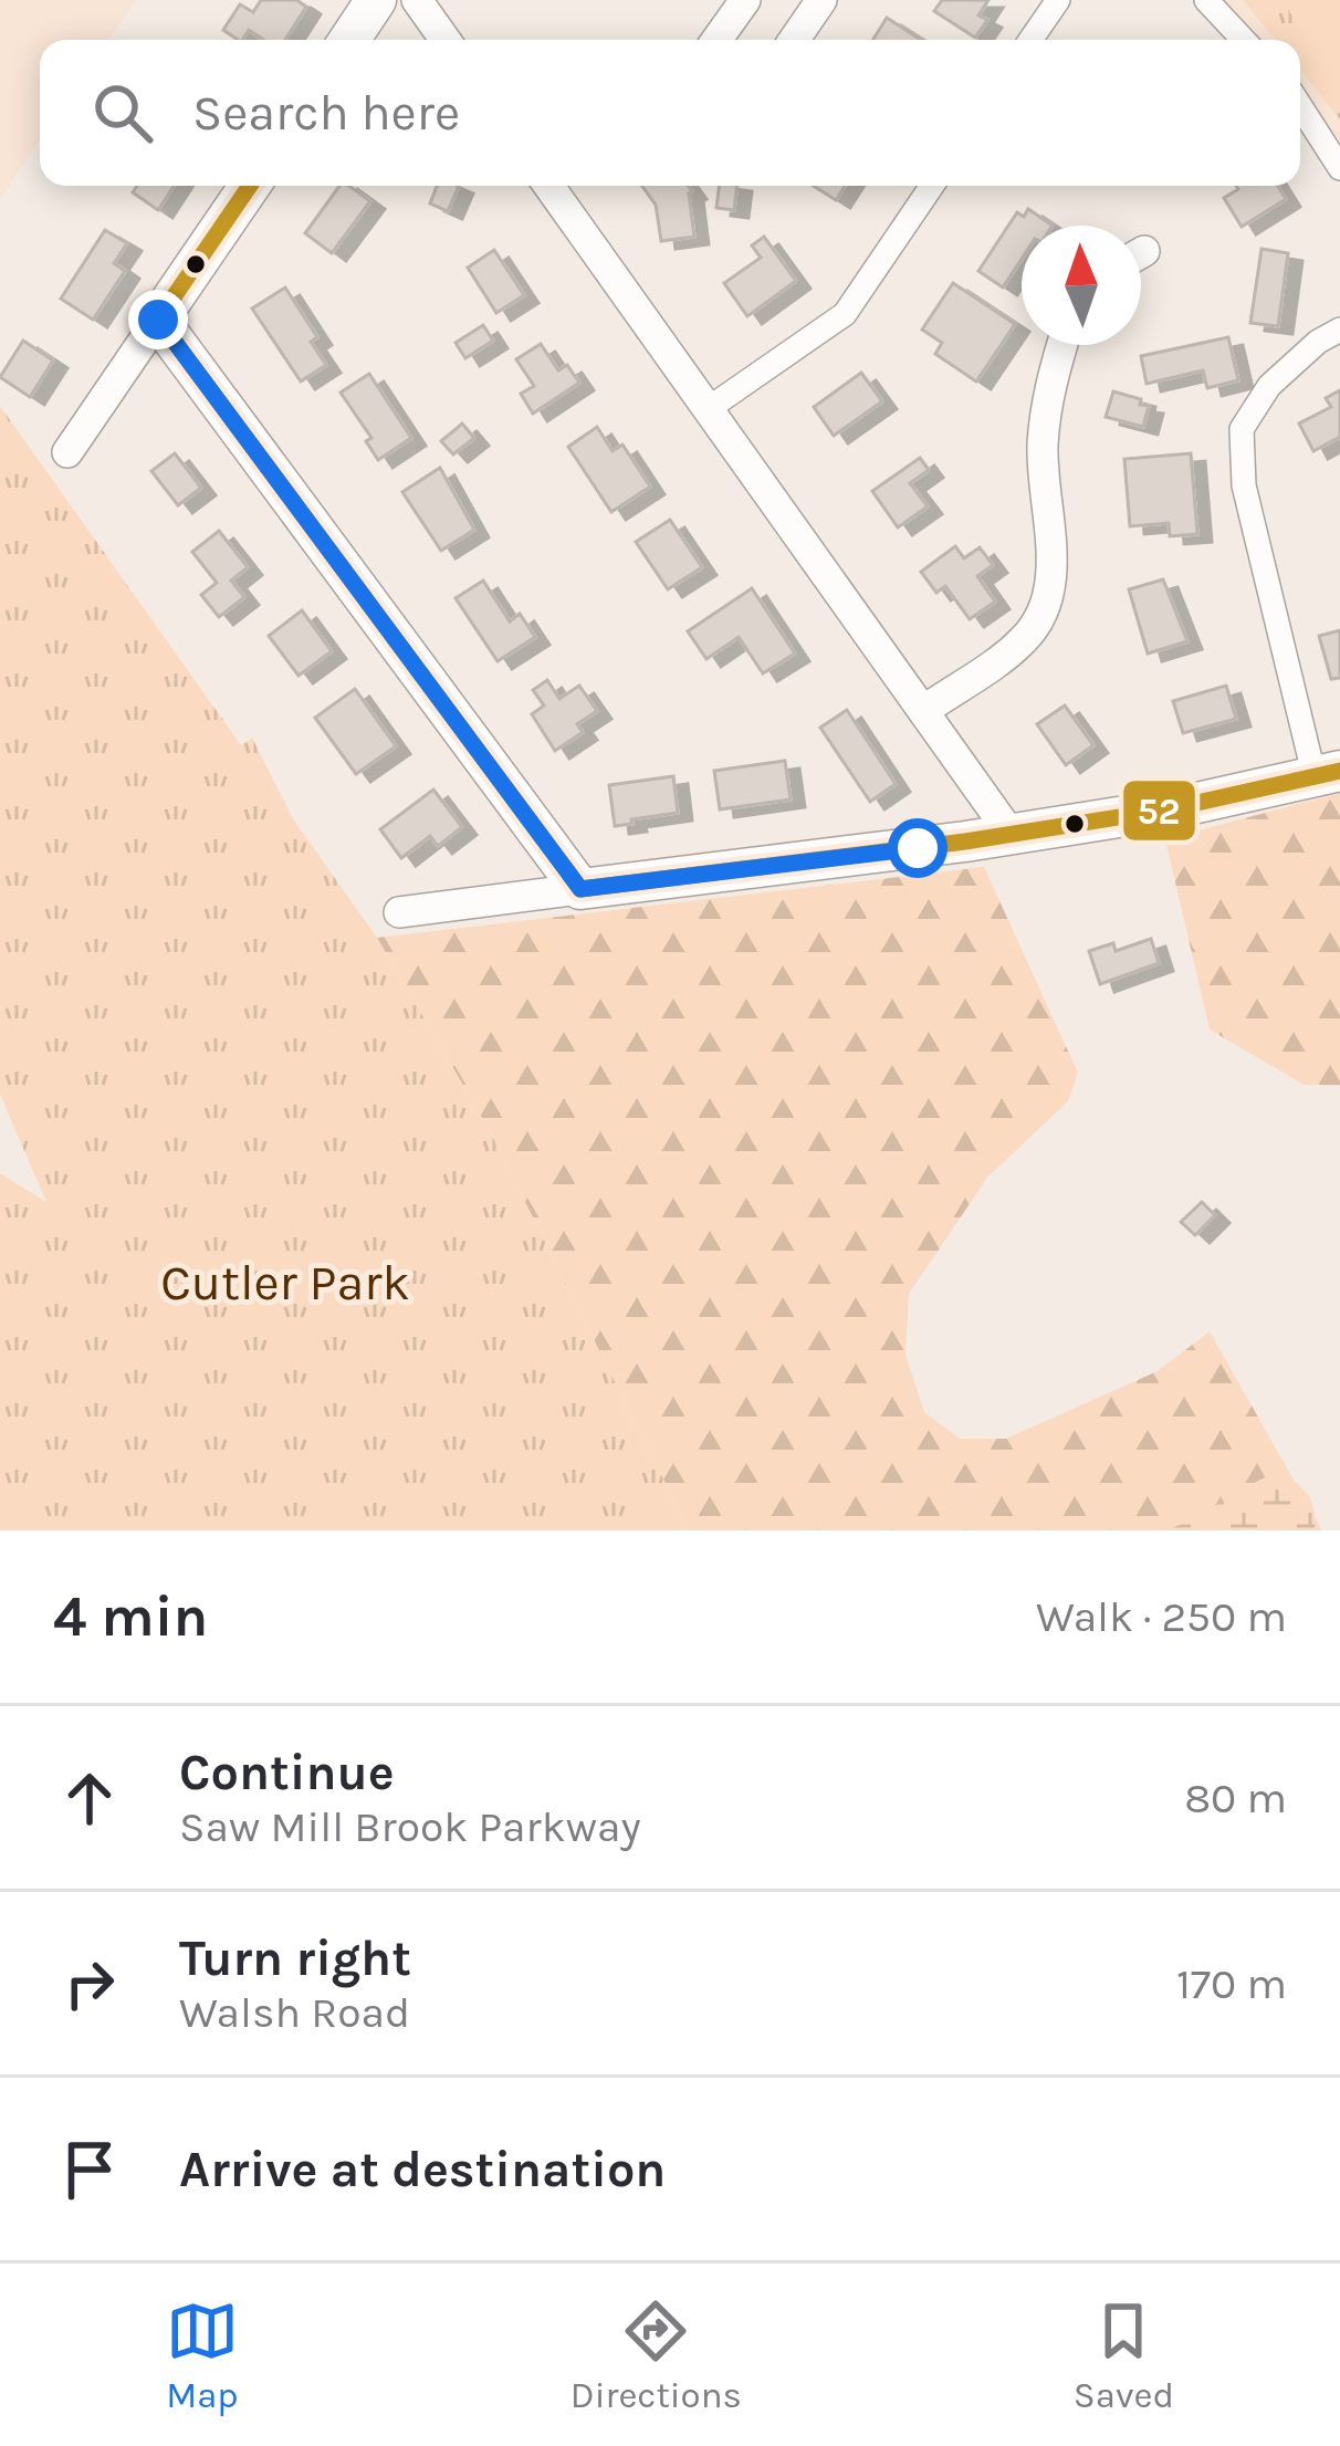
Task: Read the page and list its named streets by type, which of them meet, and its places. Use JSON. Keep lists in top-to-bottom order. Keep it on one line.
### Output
{"parks":["Cutler Park"],"lines":["transit line 52"],"north":"top","page":{"search":"Search here","heading":["4 min","Walk · 250 m"],"list":[["Continue","Saw Mill Brook Parkway","80 m"],["Turn right","Walsh Road","170 m"],"Arrive at destination"],"nav":["Map","Directions","Saved"]}}
